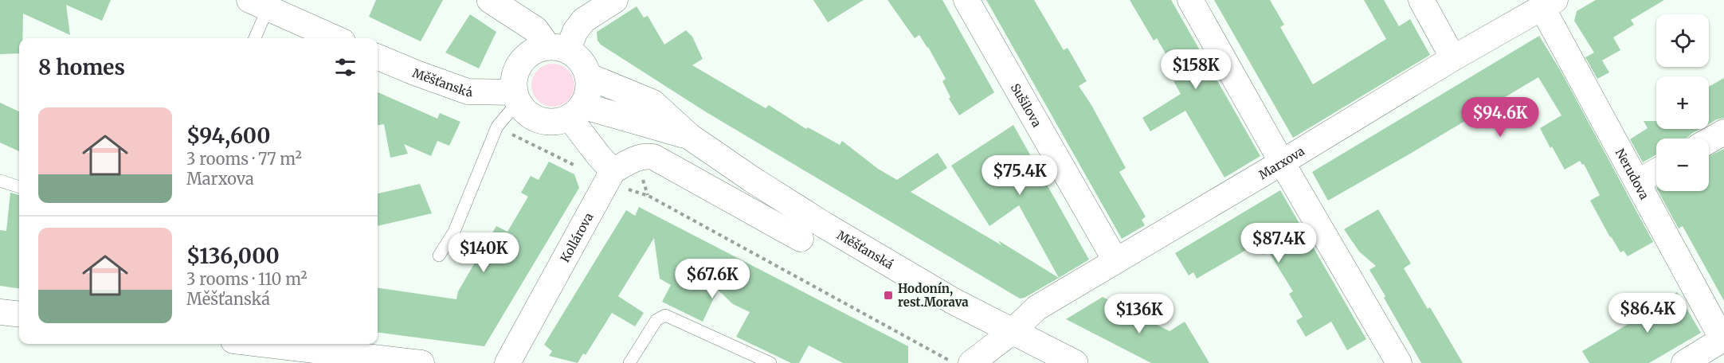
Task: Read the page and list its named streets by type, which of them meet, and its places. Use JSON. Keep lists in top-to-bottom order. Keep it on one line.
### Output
{"streets":{"main road":["Měšťanská"],"street":["Sušilova","Marxova","Nerudova","Kollárova"]},"crossings":[["Měšťanská","Marxova"],["Sušilova","Marxova"],["Marxova","Nerudova"]],"places":{"transit":["Hodonín, rest.Morava"]},"page":{"map_buttons":["+","−"],"heading":"8 homes","price":["$158K","$94.6K","$75.4K","$87.4K","$140K","$67.6K","$86.4K","$136K"],"list":[{"name":"$94,600","note":"3 rooms · 77 m² · Marxova"},{"name":"$136,000","note":"3 rooms · 110 m² · Měšťanská"}]}}
